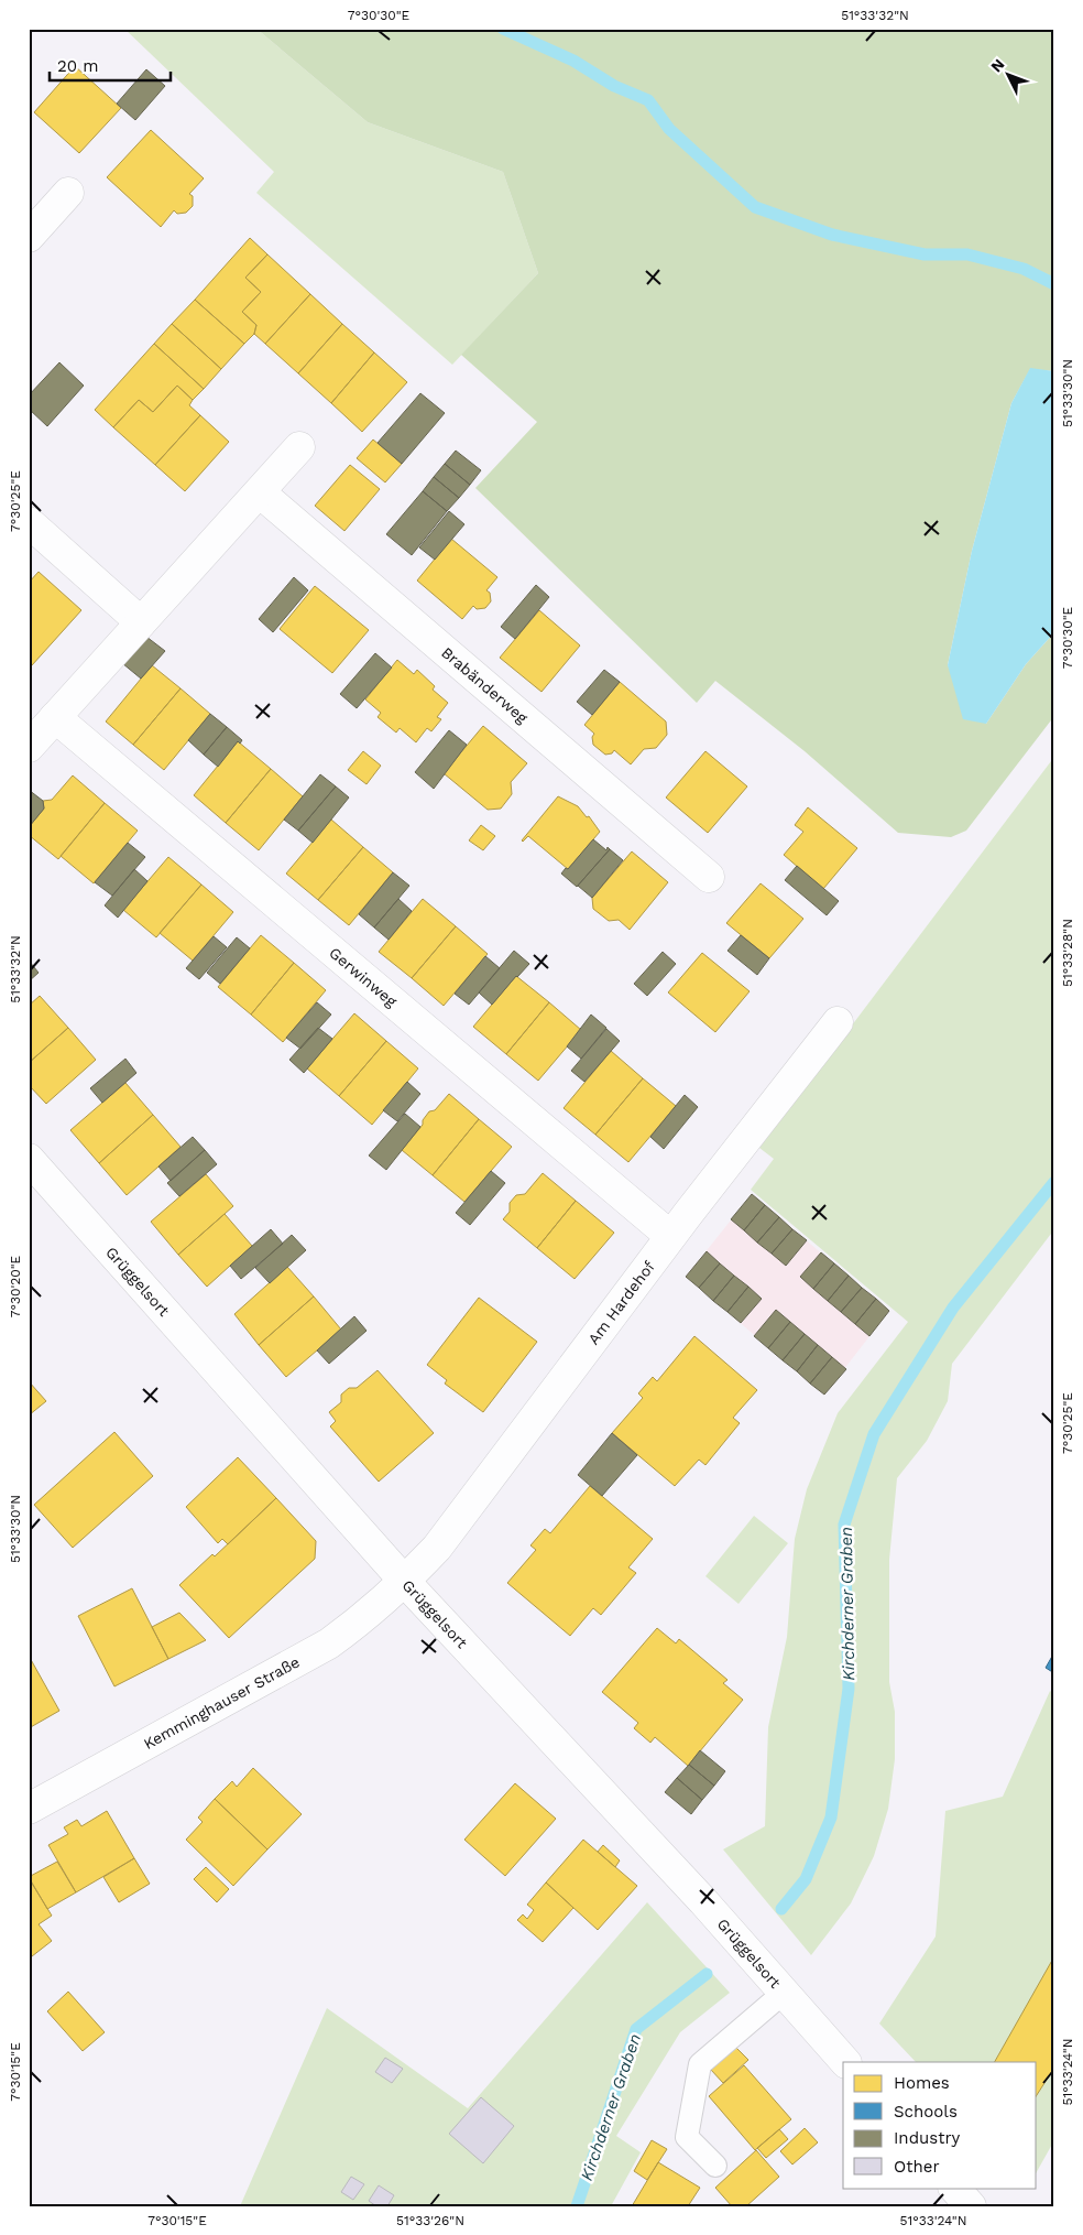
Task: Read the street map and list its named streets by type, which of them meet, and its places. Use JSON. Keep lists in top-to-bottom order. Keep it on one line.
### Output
{"streets":{"street":["Brabänderweg","Gerwinweg","Grüggelsort","Am Hardehof","Kemminghauser Straße"]},"crossings":[["Gerwinweg","Am Hardehof"],["Grüggelsort","Am Hardehof"],["Grüggelsort","Kemminghauser Straße"],["Am Hardehof","Kemminghauser Straße"]],"water":["Kirchderner Graben"],"legend":["Homes","Schools","Industry","Other"],"scale_bar":"20 m","north":"top left","coordinates":["7°30'30\"E","51°33'32\"N","51°33'30\"N","7°30'25\"E","51°33'28\"N","7°30'20\"E","51°33'24\"N","7°30'15\"E","51°33'26\"N"]}
